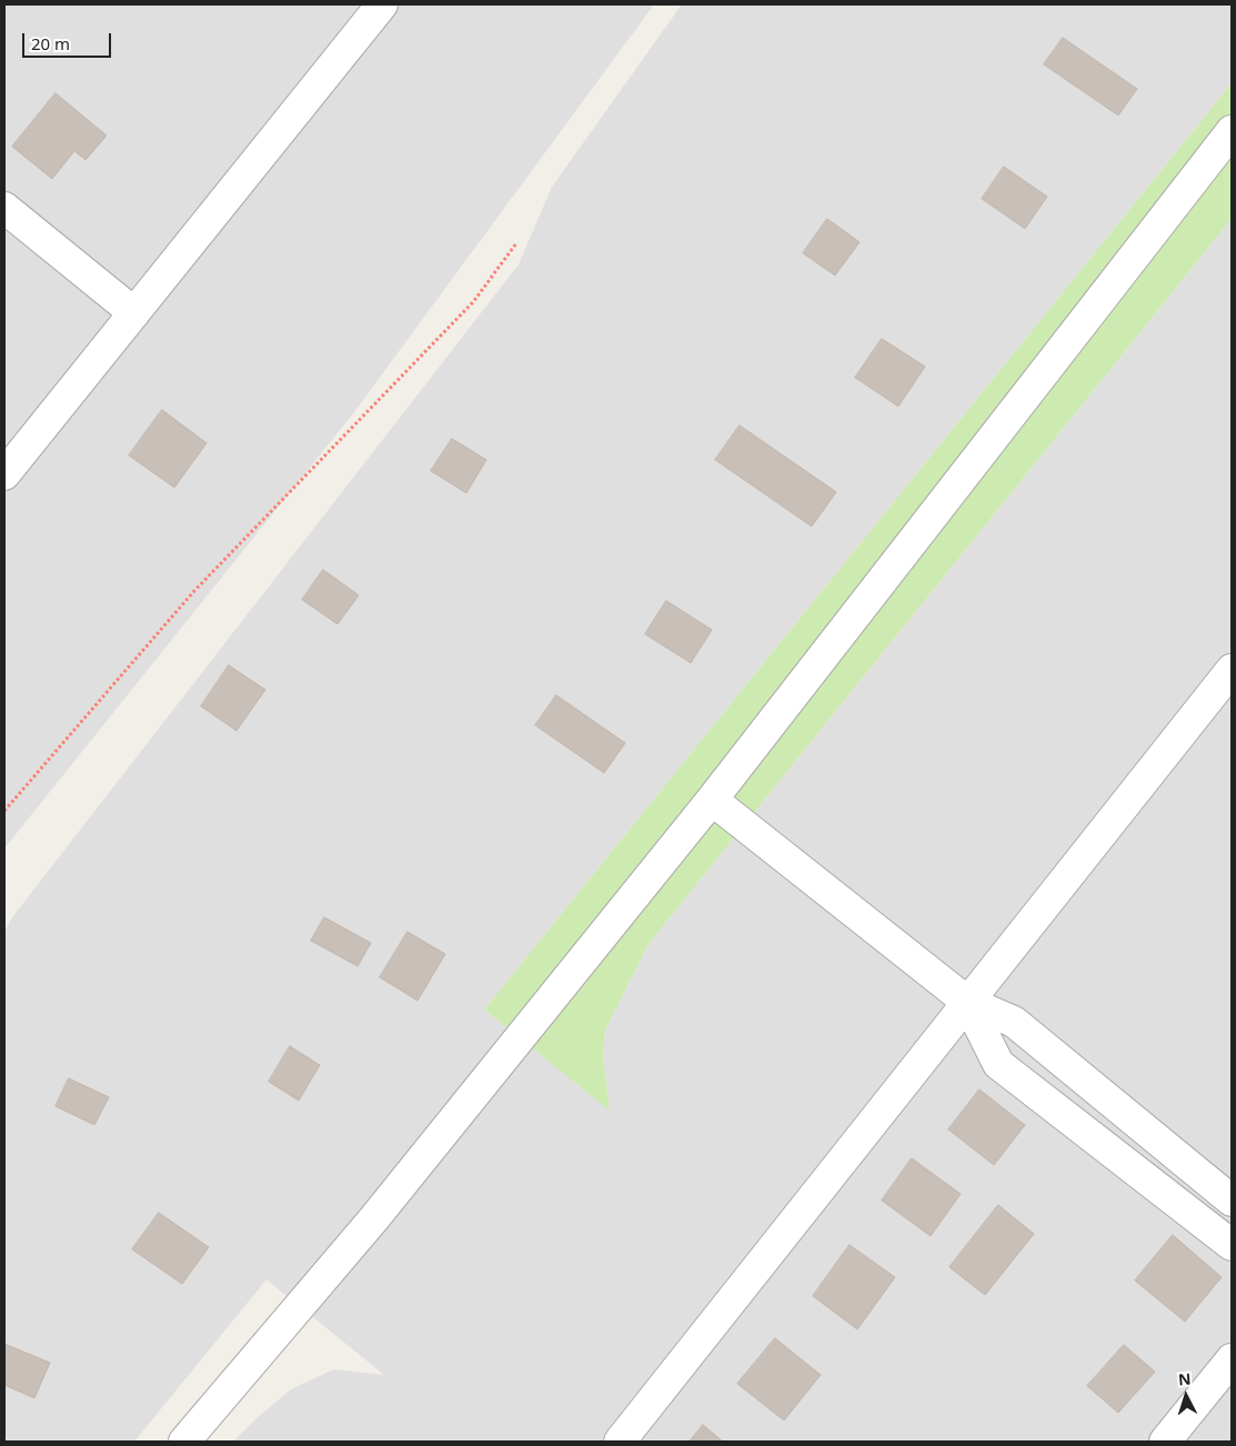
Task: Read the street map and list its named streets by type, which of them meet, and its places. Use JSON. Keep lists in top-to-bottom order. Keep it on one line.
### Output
{"scale_bar":"20 m","north":"top"}
